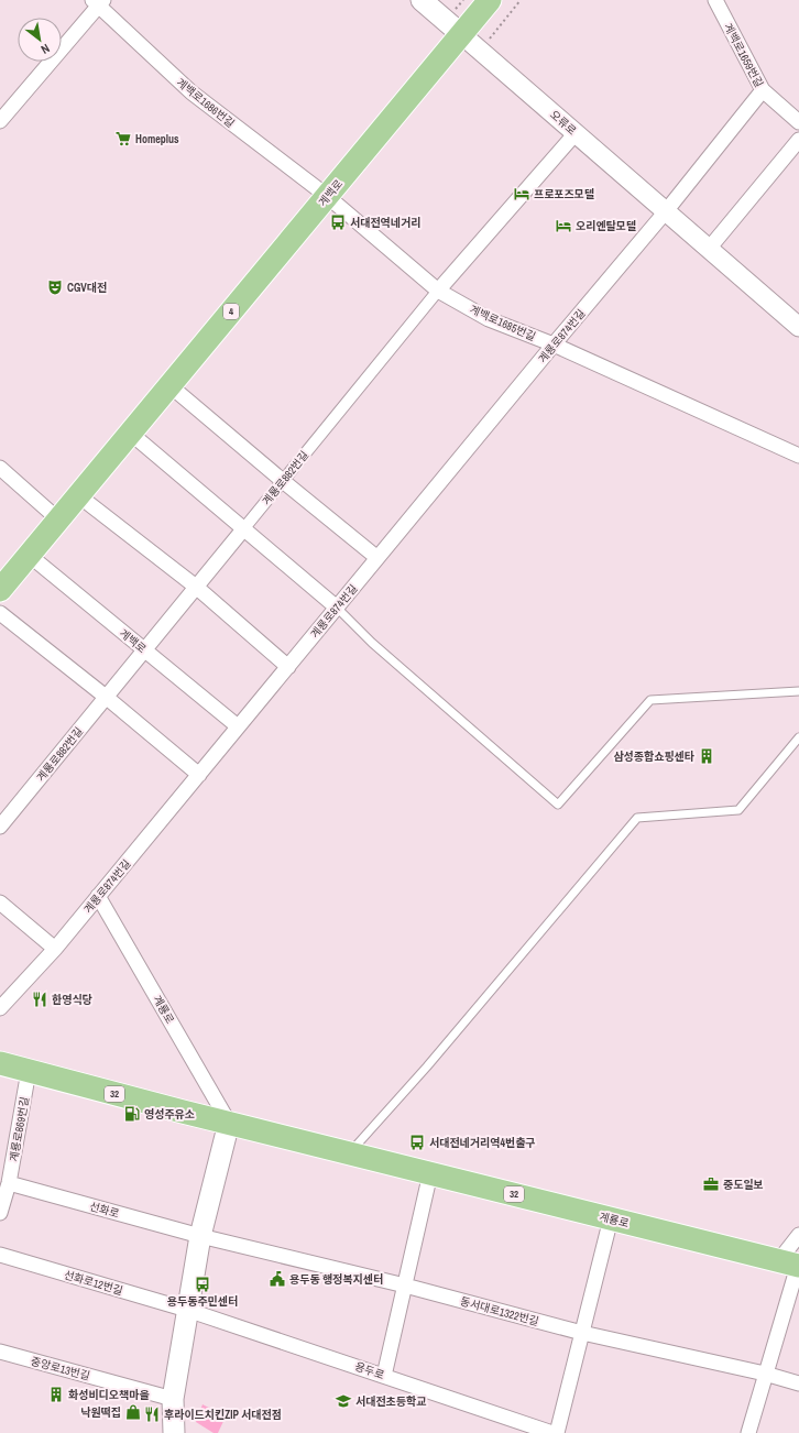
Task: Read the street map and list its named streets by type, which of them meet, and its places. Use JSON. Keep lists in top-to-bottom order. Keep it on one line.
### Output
{"streets":{"main road":["계백로","4","계룡로","32"],"street":["계백로1659번길","계백로1686번길","오류로","계백로1685번길","계룡로874번길","계룡로882번길","계룡로869번길","선화로","선화로12번길","동서대로1322번길","중앙로13번길","용두로"]},"crossings":[["계백로1686번길","계백로"],["계백로1686번길","계백로1685번길"],["오류로","계백로"],["오류로","계룡로874번길"],["오류로","계룡로882번길"],["계백로","계백로1685번길"],["계백로","계룡로874번길"],["계백로","계룡로882번길"],["계백로1685번길","계룡로874번길"],["계백로1685번길","계룡로882번길"],["계룡로874번길","계룡로"],["계룡로","계룡로869번길"],["계룡로869번길","선화로"],["선화로","동서대로1322번길"],["선화로12번길","용두로"]],"places":{"supermarket":["Homeplus"],"hotel":["프로포즈모텔","오리엔탈모텔"],"bus stop":["서대전역네거리","서대전네거리역4번출구","용두동주민센터"],"theatre":["CGV대전"],"building":["삼성종합쇼핑센타","화성비디오책마을"],"restaurant":["한영식당","후라이드치킨ZIP 서대전점"],"fuel station":["영성주유소"],"office":["중도일보"],"public building":["용두동 행정복지센터"],"school or university":["서대전초등학교"],"shop":["낙원떡집"]},"north":"bottom right"}
